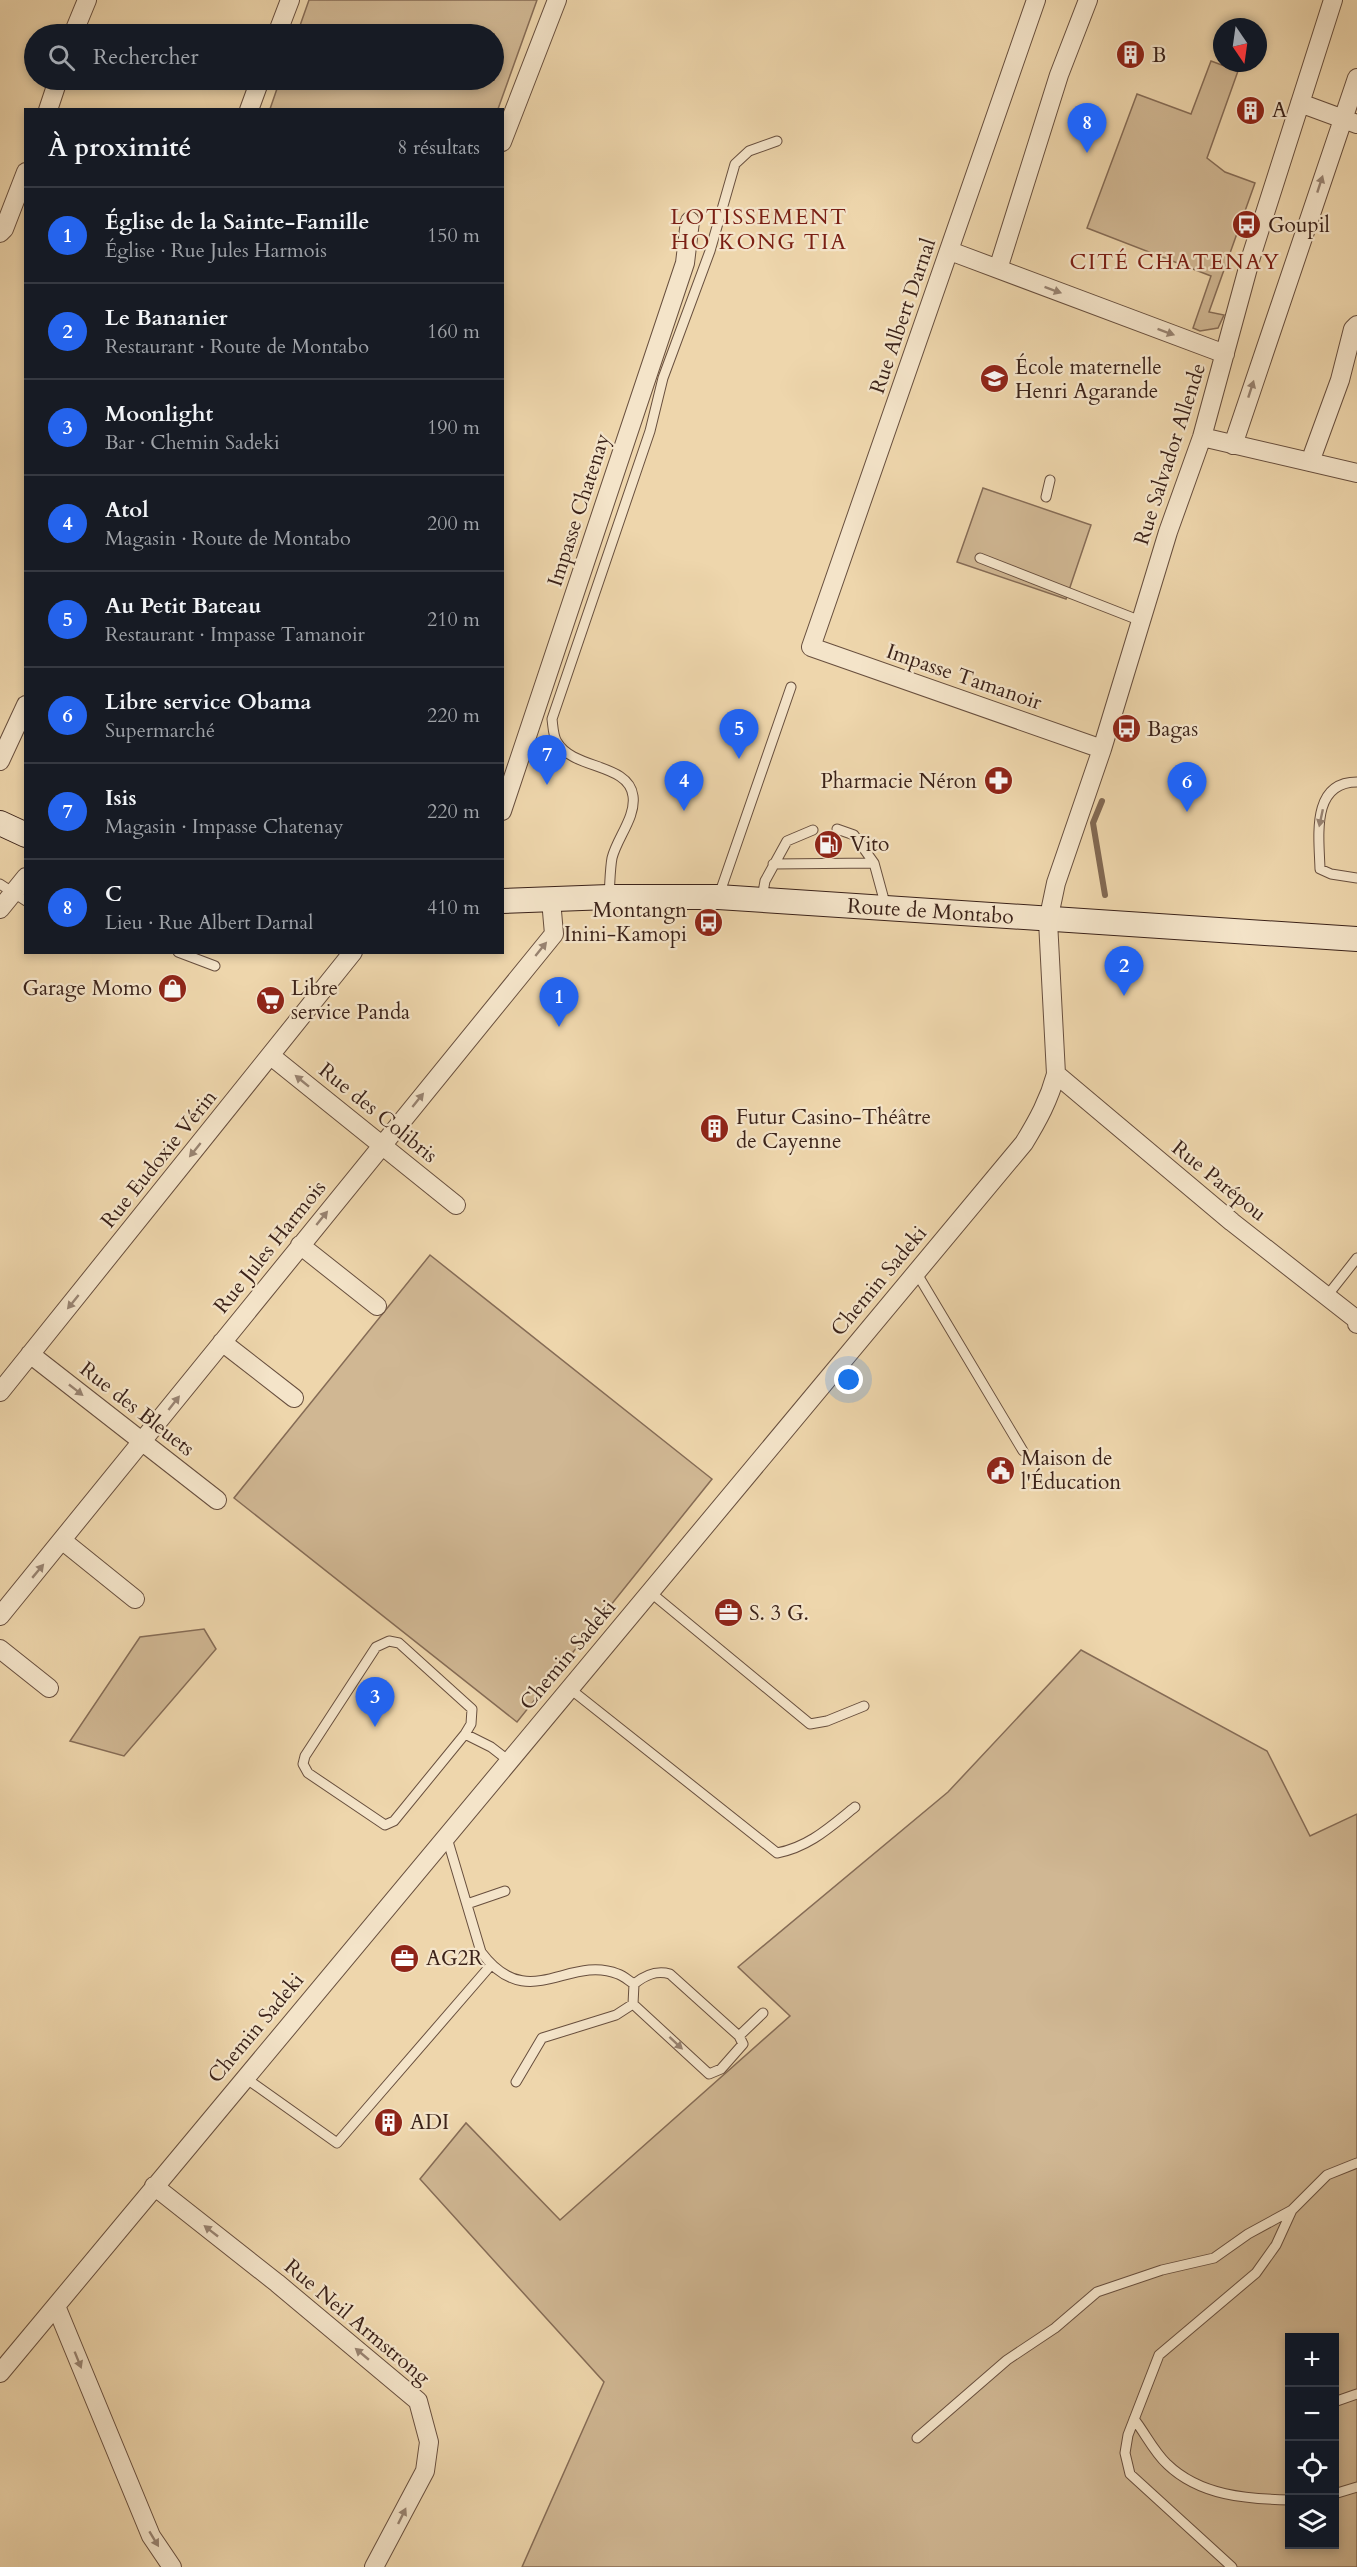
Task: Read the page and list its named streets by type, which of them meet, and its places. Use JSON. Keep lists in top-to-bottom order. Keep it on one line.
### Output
{"streets":{"main road":["Route de Montabo"],"street":["Rue Albert Darnal","Rue Salvador Allende","Impasse Chatenay","Impasse Tamanoir","Rue des Colibris","Rue Eudoxie Vérin","Rue Parépou","Rue Jules Harmois","Chemin Sadeki","Rue des Bleuets","Rue Neil Armstrong"]},"crossings":[["Rue Albert Darnal","Impasse Tamanoir"],["Rue Salvador Allende","Impasse Tamanoir"],["Rue Salvador Allende","Route de Montabo"],["Rue Salvador Allende","Chemin Sadeki"],["Route de Montabo","Rue Jules Harmois"],["Route de Montabo","Chemin Sadeki"],["Rue des Colibris","Rue Eudoxie Vérin"],["Rue des Colibris","Rue Jules Harmois"],["Rue Eudoxie Vérin","Rue des Bleuets"],["Rue Parépou","Chemin Sadeki"],["Rue Jules Harmois","Rue des Bleuets"],["Chemin Sadeki","Rue Neil Armstrong"]],"one_way":["Rue des Colibris","Rue Eudoxie Vérin","Rue Jules Harmois","Rue des Bleuets","Rue Neil Armstrong"],"districts":["LOTISSEMENT HO KONG TIA","CITÉ CHATENAY"],"places":{"building":["B","A","Futur Casino-Théâtre de Cayenne","ADI"],"bus stop":["Goupil","Bagas","Montangn Inini-Kamopi"],"school or university":["École maternelle Henri Agarande"],"pharmacy":["Pharmacie Néron"],"fuel station":["Vito"],"shop":["Garage Momo"],"supermarket":["Libre service Panda"],"public building":["Maison de l'Éducation"],"office":["S. 3 G.","AG2R"]},"north":"bottom","page":{"search":"Rechercher","pins":["8","5","7","4","6","2","1","3"],"heading":["À proximité","8 résultats"],"list":[{"mark":"1","name":"Église de la Sainte-Famille","note":"Église · Rue Jules Harmois","value":"150 m"},{"mark":"2","name":"Le Bananier","note":"Restaurant · Route de Montabo","value":"160 m"},{"mark":"3","name":"Moonlight","note":"Bar · Chemin Sadeki","value":"190 m"},{"mark":"4","name":"Atol","note":"Magasin · Route de Montabo","value":"200 m"},{"mark":"5","name":"Au Petit Bateau","note":"Restaurant · Impasse Tamanoir","value":"210 m"},{"mark":"6","name":"Libre service Obama","note":"Supermarché","value":"220 m"},{"mark":"7","name":"Isis","note":"Magasin · Impasse Chatenay","value":"220 m"},{"mark":"8","name":"C","note":"Lieu · Rue Albert Darnal","value":"410 m"}],"map_buttons":["+","−"]}}
